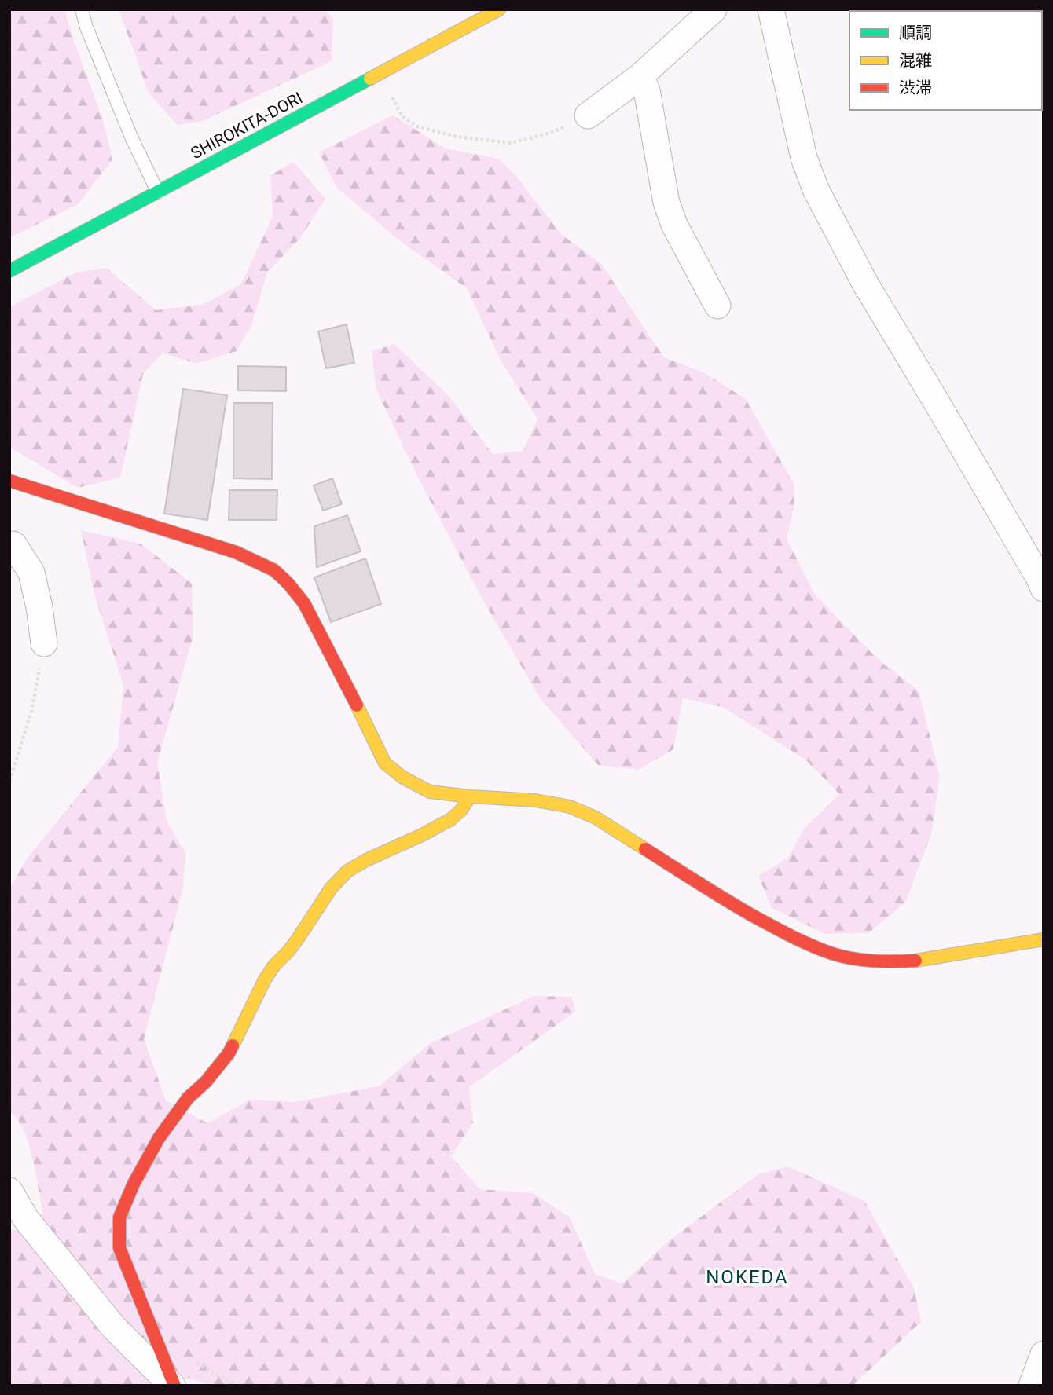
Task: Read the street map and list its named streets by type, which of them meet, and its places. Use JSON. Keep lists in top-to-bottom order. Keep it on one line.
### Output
{"streets":{"street":["SHIROKITA-DORI"]},"districts":["NOKEDA"],"legend":["順調","混雑","渋滞"]}
